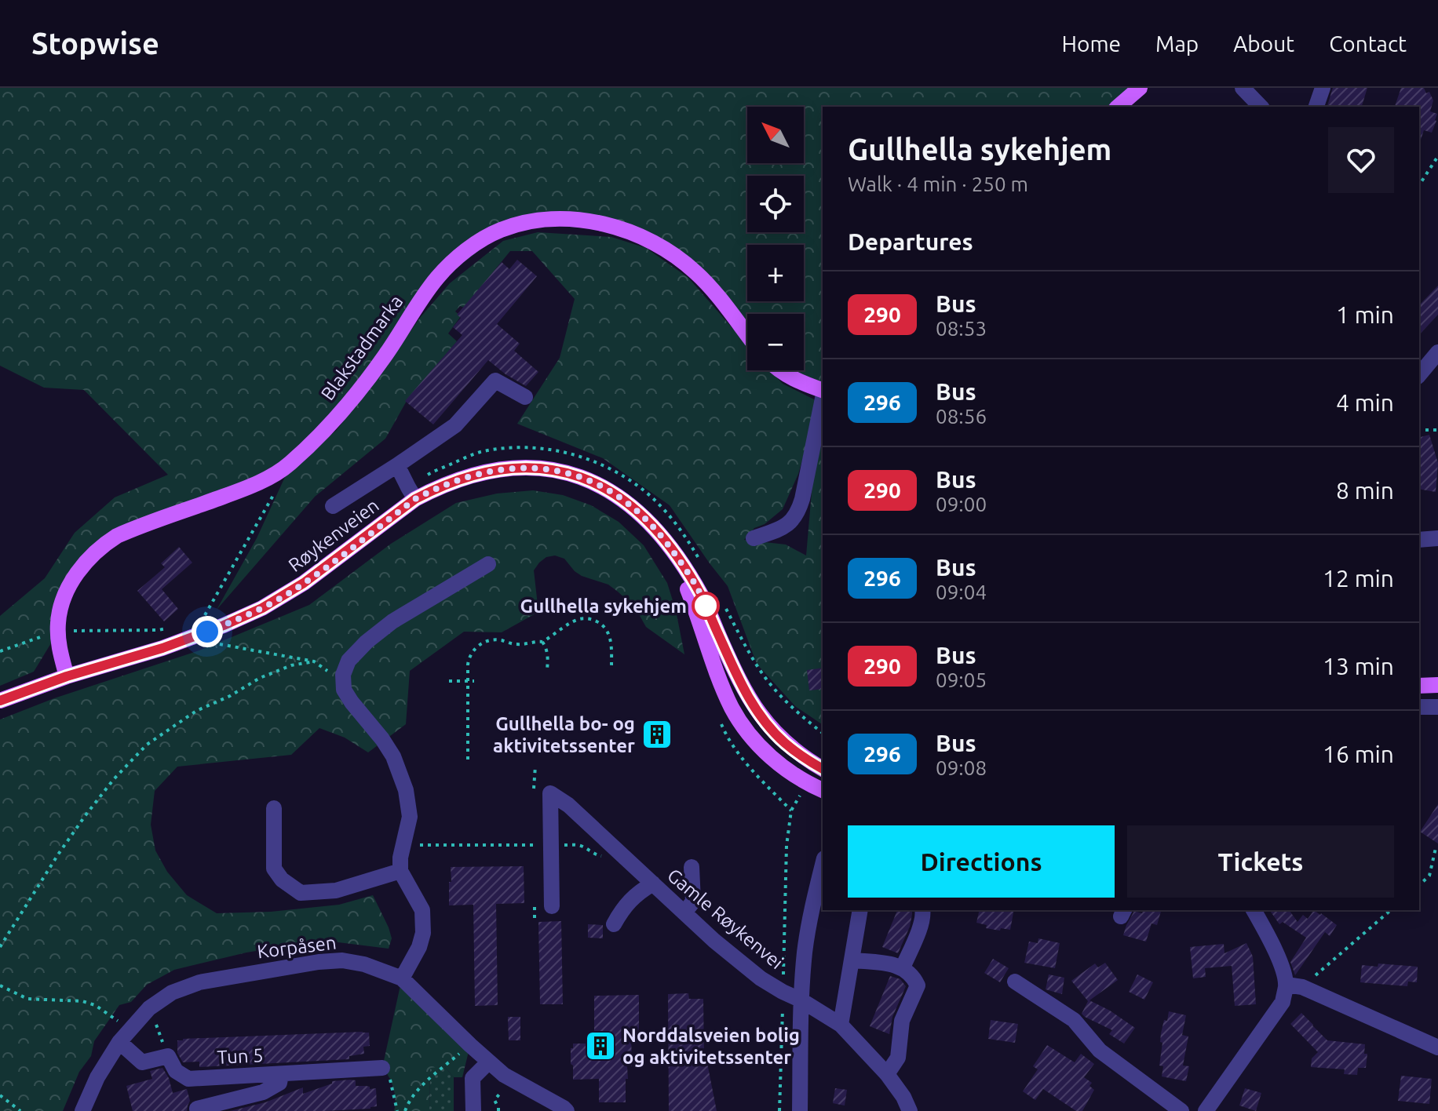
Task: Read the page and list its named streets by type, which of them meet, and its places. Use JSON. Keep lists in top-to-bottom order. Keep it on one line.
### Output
{"streets":{"main road":["Blakstadmarka","Røykenveien"],"street":["Gamle Røykenvei","Korpåsen","Tun 5"]},"crossings":[["Blakstadmarka","Røykenveien"]],"places":{"other":["Gullhella sykehjem"],"building":["Gullhella bo- og aktivitetssenter","Norddalsveien bolig og aktivitetssenter"]},"lines":["bus line 290"],"north":"top left","page":{"header":"Stopwise","nav":["Home","Map","About","Contact"],"map_buttons":["+","−"],"heading":[["Gullhella sykehjem","Walk · 4 min · 250 m"],"Departures"],"list":[{"mark":"290","name":"Bus","note":"08:53","value":"1 min"},{"mark":"296","name":"Bus","note":"08:56","value":"4 min"},{"mark":"290","name":"Bus","note":"09:00","value":"8 min"},{"mark":"296","name":"Bus","note":"09:04","value":"12 min"},{"mark":"290","name":"Bus","note":"09:05","value":"13 min"},{"mark":"296","name":"Bus","note":"09:08","value":"16 min"}],"buttons":["Directions","Tickets"]}}
